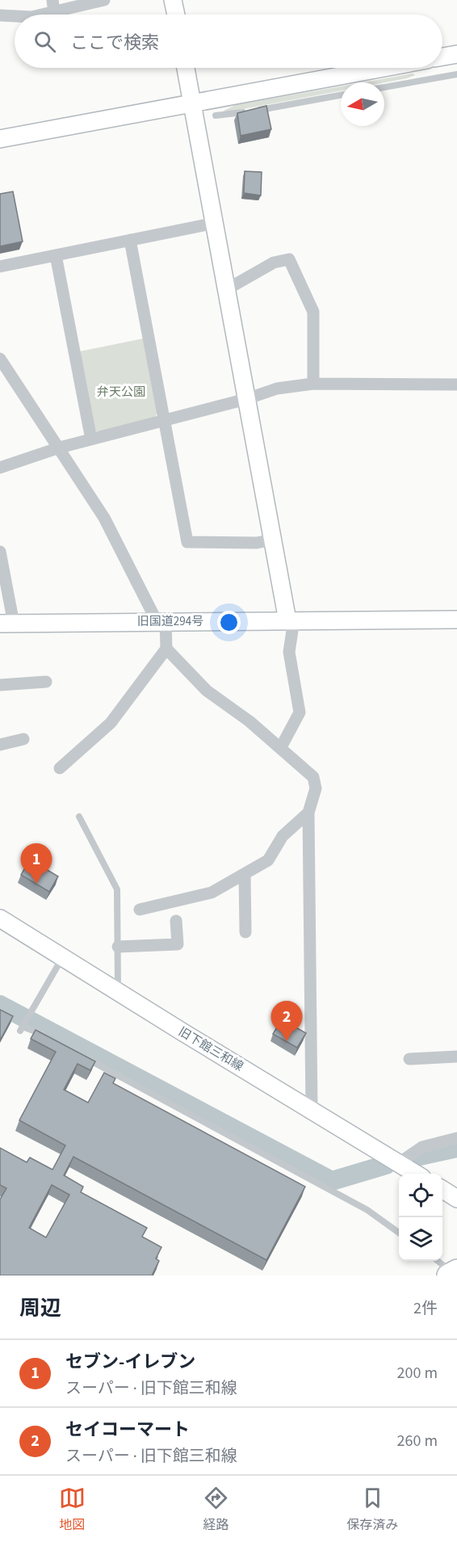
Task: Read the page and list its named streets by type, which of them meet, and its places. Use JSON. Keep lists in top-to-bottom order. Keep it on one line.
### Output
{"streets":{"street":["旧国道294号","旧下館三和線"]},"parks":["弁天公園"],"north":"left","page":{"search":"ここで検索","pins":["1","2"],"heading":["周辺","2件"],"list":[{"mark":"1","name":"セブン-イレブン","note":"スーパー · 旧下館三和線","value":"200 m"},{"mark":"2","name":"セイコーマート","note":"スーパー · 旧下館三和線","value":"260 m"}],"nav":["地図","経路","保存済み"]}}
